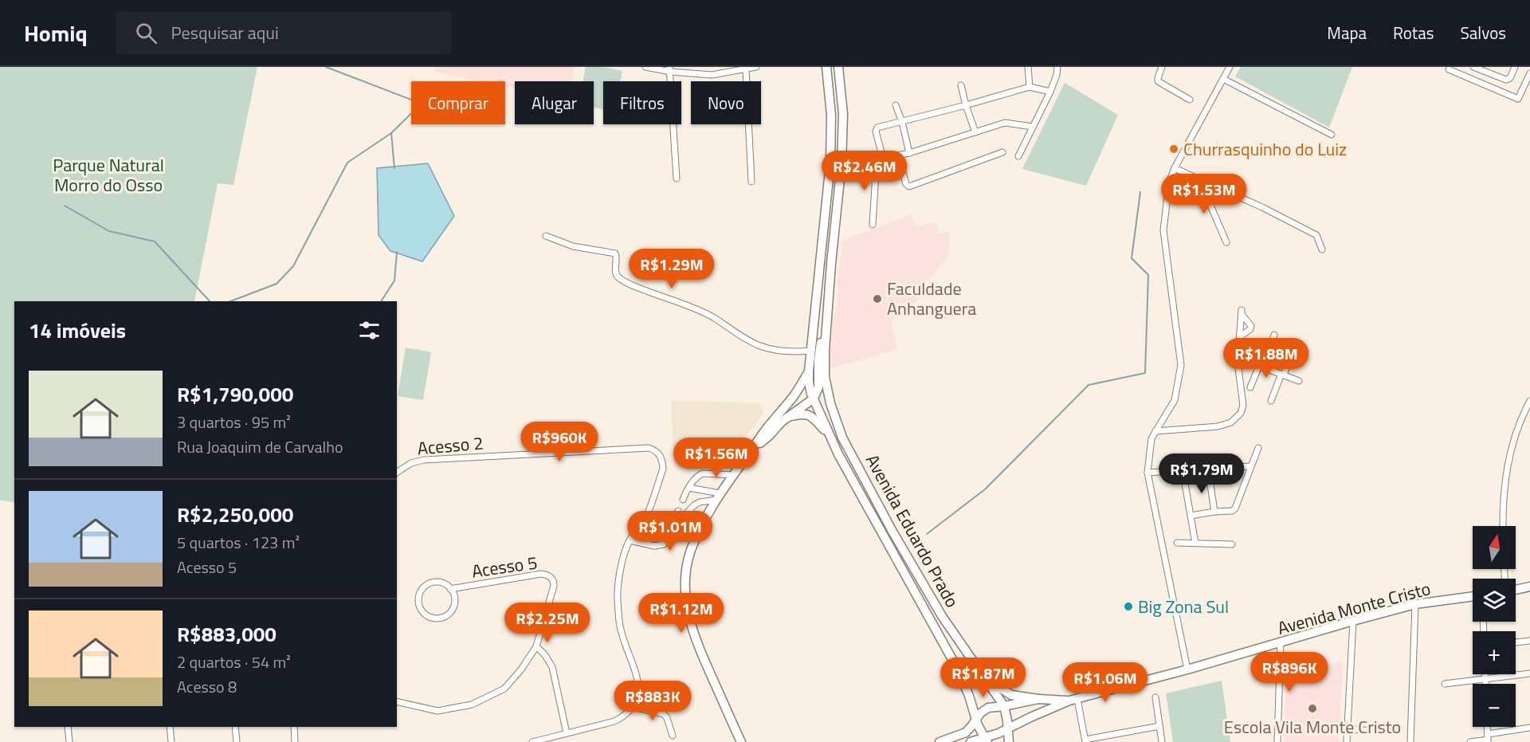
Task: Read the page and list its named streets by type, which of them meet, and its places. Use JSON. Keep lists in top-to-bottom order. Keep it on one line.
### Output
{"streets":{"main road":["Avenida Eduardo Prado","Avenida Monte Cristo"],"street":["Acesso 2","Acesso 5"]},"crossings":[["Avenida Eduardo Prado","Avenida Monte Cristo"]],"parks":["Parque Natural Morro do Osso"],"places":["Churrasquinho do Luiz","Faculdade Anhanguera","Big Zona Sul","Escola Vila Monte Cristo"],"north":"top","page":{"header":"Homiq","search":"Pesquisar aqui","nav":["Mapa","Rotas","Salvos"],"chip":["Comprar","Alugar","Filtros","Novo"],"price":["R$2.46M","R$1.53M","R$1.29M","R$1.88M","R$960K","R$1.56M","R$1.79M","R$1.01M","R$1.12M","R$2.25M","R$896K","R$1.87M","R$1.06M","R$883K"],"heading":"14 imóveis","list":[{"name":"R$1,790,000","note":"3 quartos · 95 m² · Rua Joaquim de Carvalho"},{"name":"R$2,250,000","note":"5 quartos · 123 m² · Acesso 5"},{"name":"R$883,000","note":"2 quartos · 54 m² · Acesso 8"}],"map_buttons":["+","−"]}}
